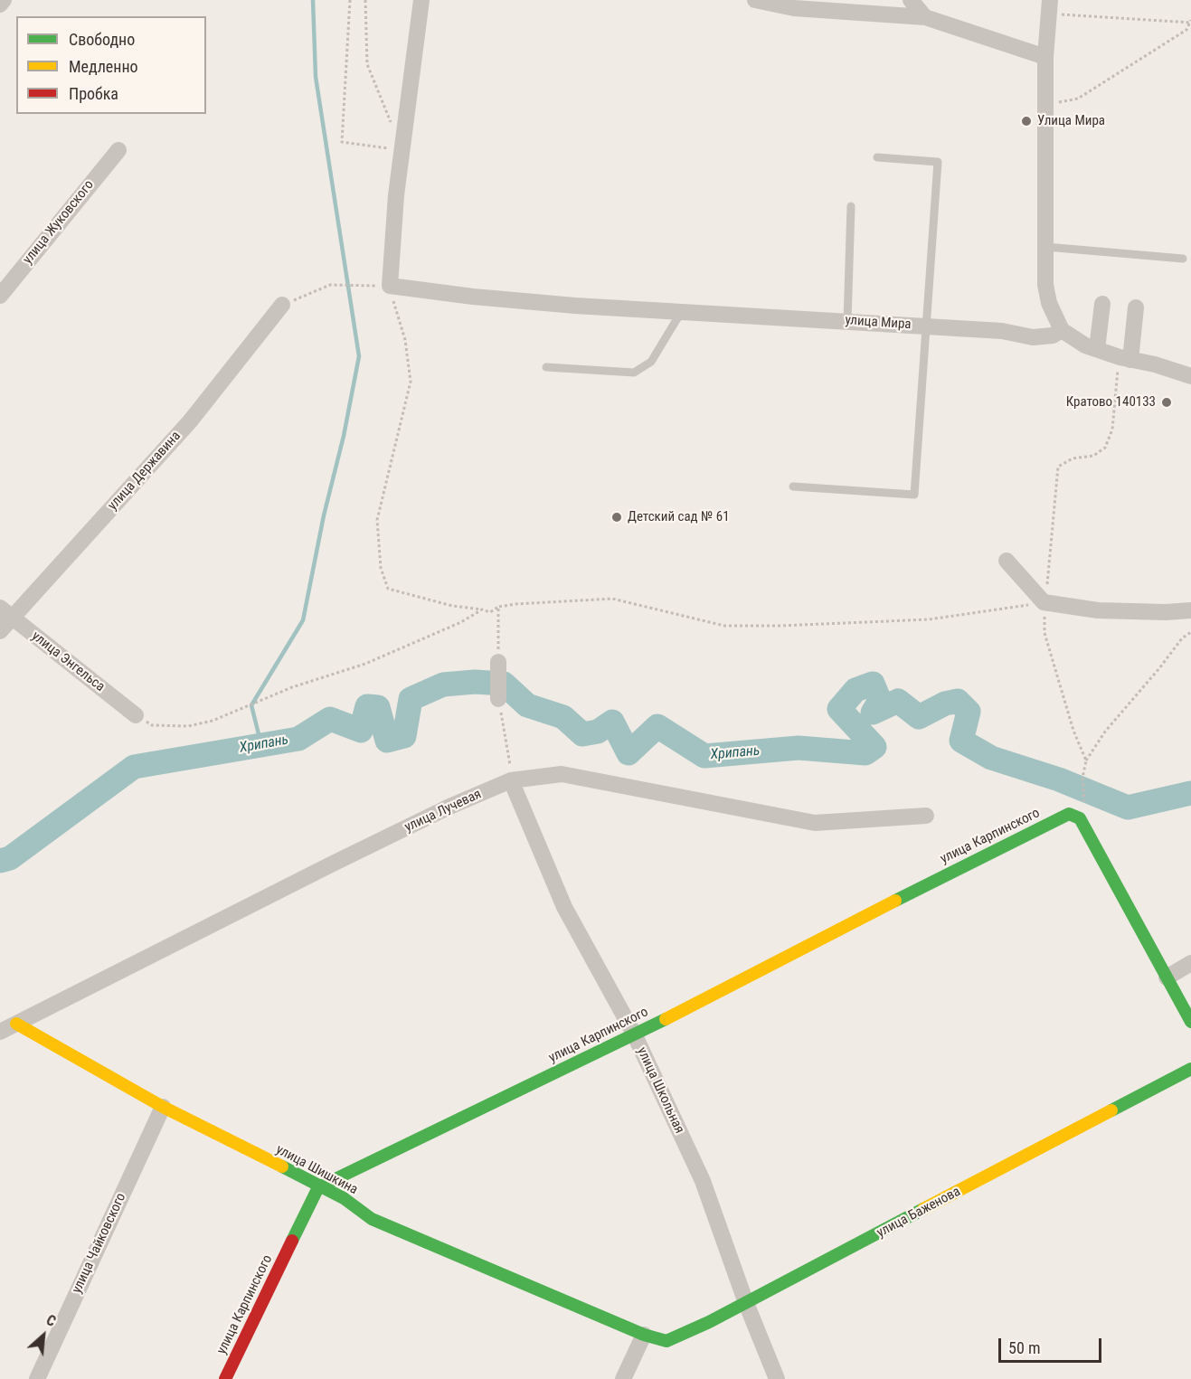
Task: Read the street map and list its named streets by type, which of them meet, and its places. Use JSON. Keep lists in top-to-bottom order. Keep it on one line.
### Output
{"streets":{"street":["улица Жуковского","улица Мира","улица Державина","улица Энгельса","улица Лучевая","улица Карпинского","улица Школьная","улица Шишкина","улица Баженова","улица Чайковского"]},"crossings":[["улица Державина","улица Энгельса"],["улица Лучевая","улица Школьная"],["улица Лучевая","улица Шишкина"],["улица Карпинского","улица Школьная"],["улица Карпинского","улица Шишкина"],["улица Школьная","улица Баженова"],["улица Шишкина","улица Баженова"],["улица Шишкина","улица Чайковского"]],"water":["Хрипань"],"places":["Улица Мира","Кратово 140133","Детский сад № 61"],"legend":["Свободно","Медленно","Пробка"],"scale_bar":"50 m","north":"top right"}
